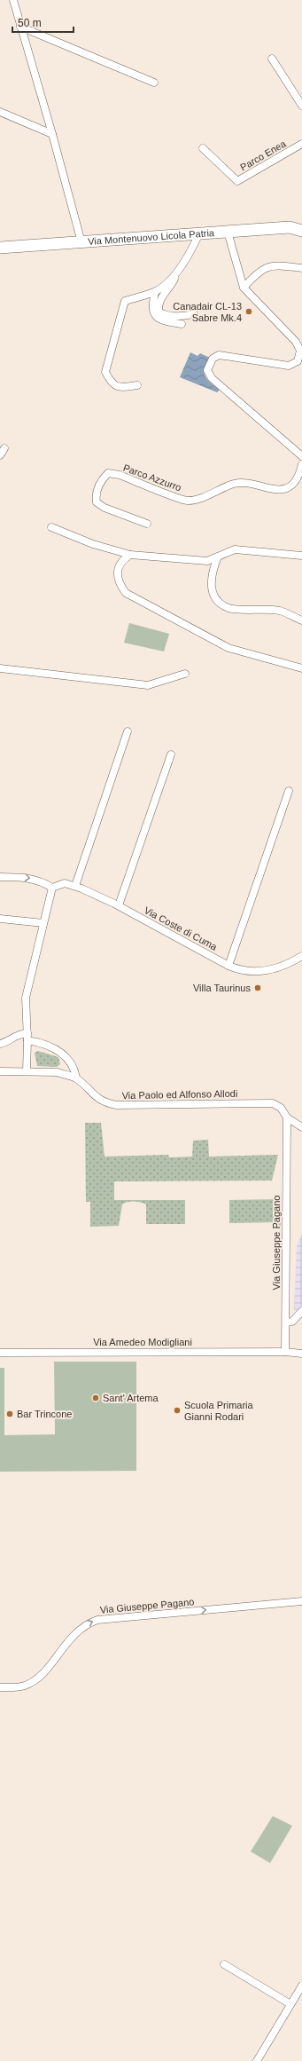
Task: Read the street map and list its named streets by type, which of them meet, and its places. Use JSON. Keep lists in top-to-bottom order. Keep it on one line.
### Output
{"streets":{"main road":["Via Montenuovo Licola Patria"],"street":["Parco Enea","Parco Azzurro","Via Coste di Cuma","Via Paolo ed Alfonso Allodi","Via Giuseppe Pagano","Via Amedeo Modigliani"]},"crossings":[["Via Montenuovo Licola Patria","Parco Azzurro"],["Via Paolo ed Alfonso Allodi","Via Giuseppe Pagano"],["Via Giuseppe Pagano","Via Amedeo Modigliani"]],"one_way":["Via Giuseppe Pagano"],"places":["Canadair CL-13 Sabre Mk.4","Villa Taurinus","Sant' Artema","Scuola Primaria Gianni Rodari","Bar Trincone"],"scale_bar":"50 m"}
